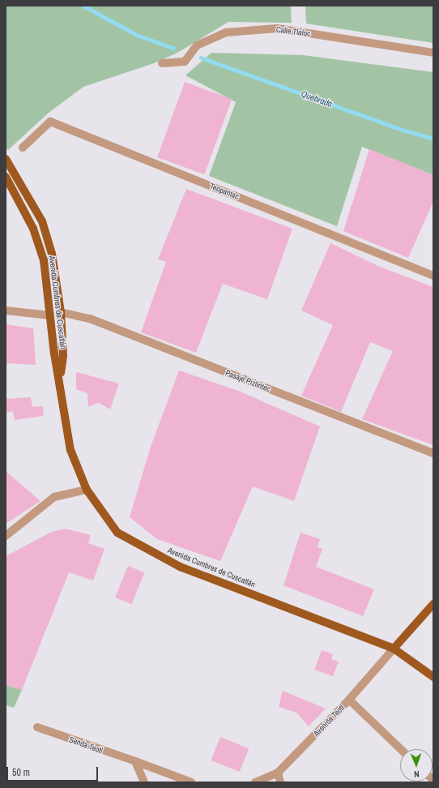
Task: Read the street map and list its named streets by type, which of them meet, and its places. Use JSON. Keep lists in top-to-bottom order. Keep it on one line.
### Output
{"streets":{"main road":["Avenida Cumbres de Cuscatlán"],"street":["Calle Tlaloc","Teopantac","Pasaje Pizlintec","Avenida Teotl","Senda Teotl"]},"crossings":[["Avenida Cumbres de Cuscatlán","Pasaje Pizlintec"],["Avenida Cumbres de Cuscatlán","Avenida Teotl"]],"water":["Quebrada"],"scale_bar":"50 m","north":"bottom"}
